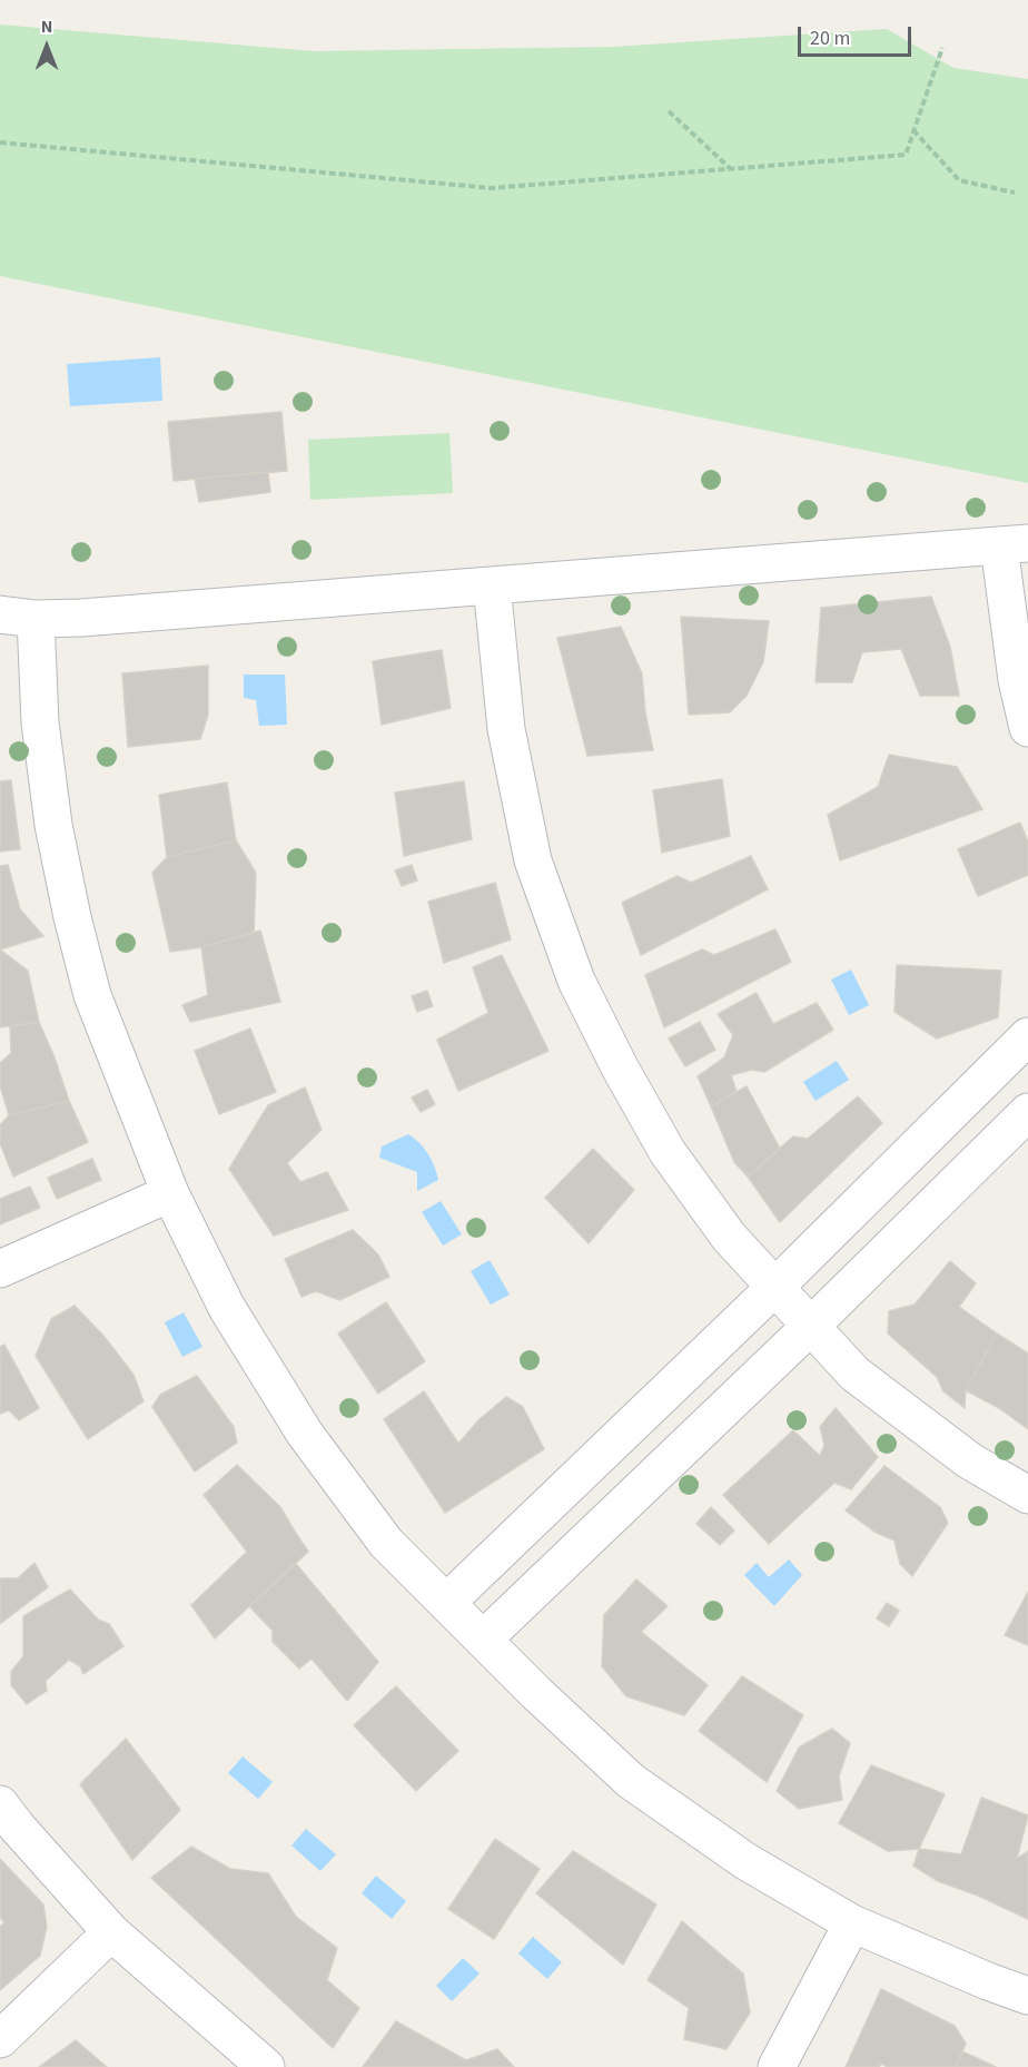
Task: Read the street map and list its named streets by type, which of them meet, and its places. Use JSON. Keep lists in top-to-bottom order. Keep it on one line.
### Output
{"scale_bar":"20 m","north":"top"}
